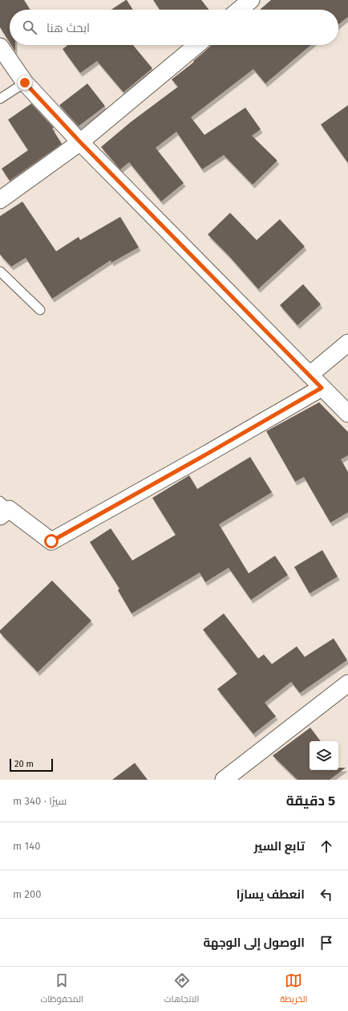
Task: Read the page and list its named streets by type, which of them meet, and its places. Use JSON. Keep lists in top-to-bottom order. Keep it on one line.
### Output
{"scale_bar":"20 m","page":{"search":"ابحث هنا","scale":"20 m","heading":["5 دقيقة","سيرًا · 340 m"],"list":[["تابع السير","140 m"],["انعطف يسارًا","200 m"],"الوصول إلى الوجهة"],"nav":["الخريطة","الاتجاهات","المحفوظات"]}}
